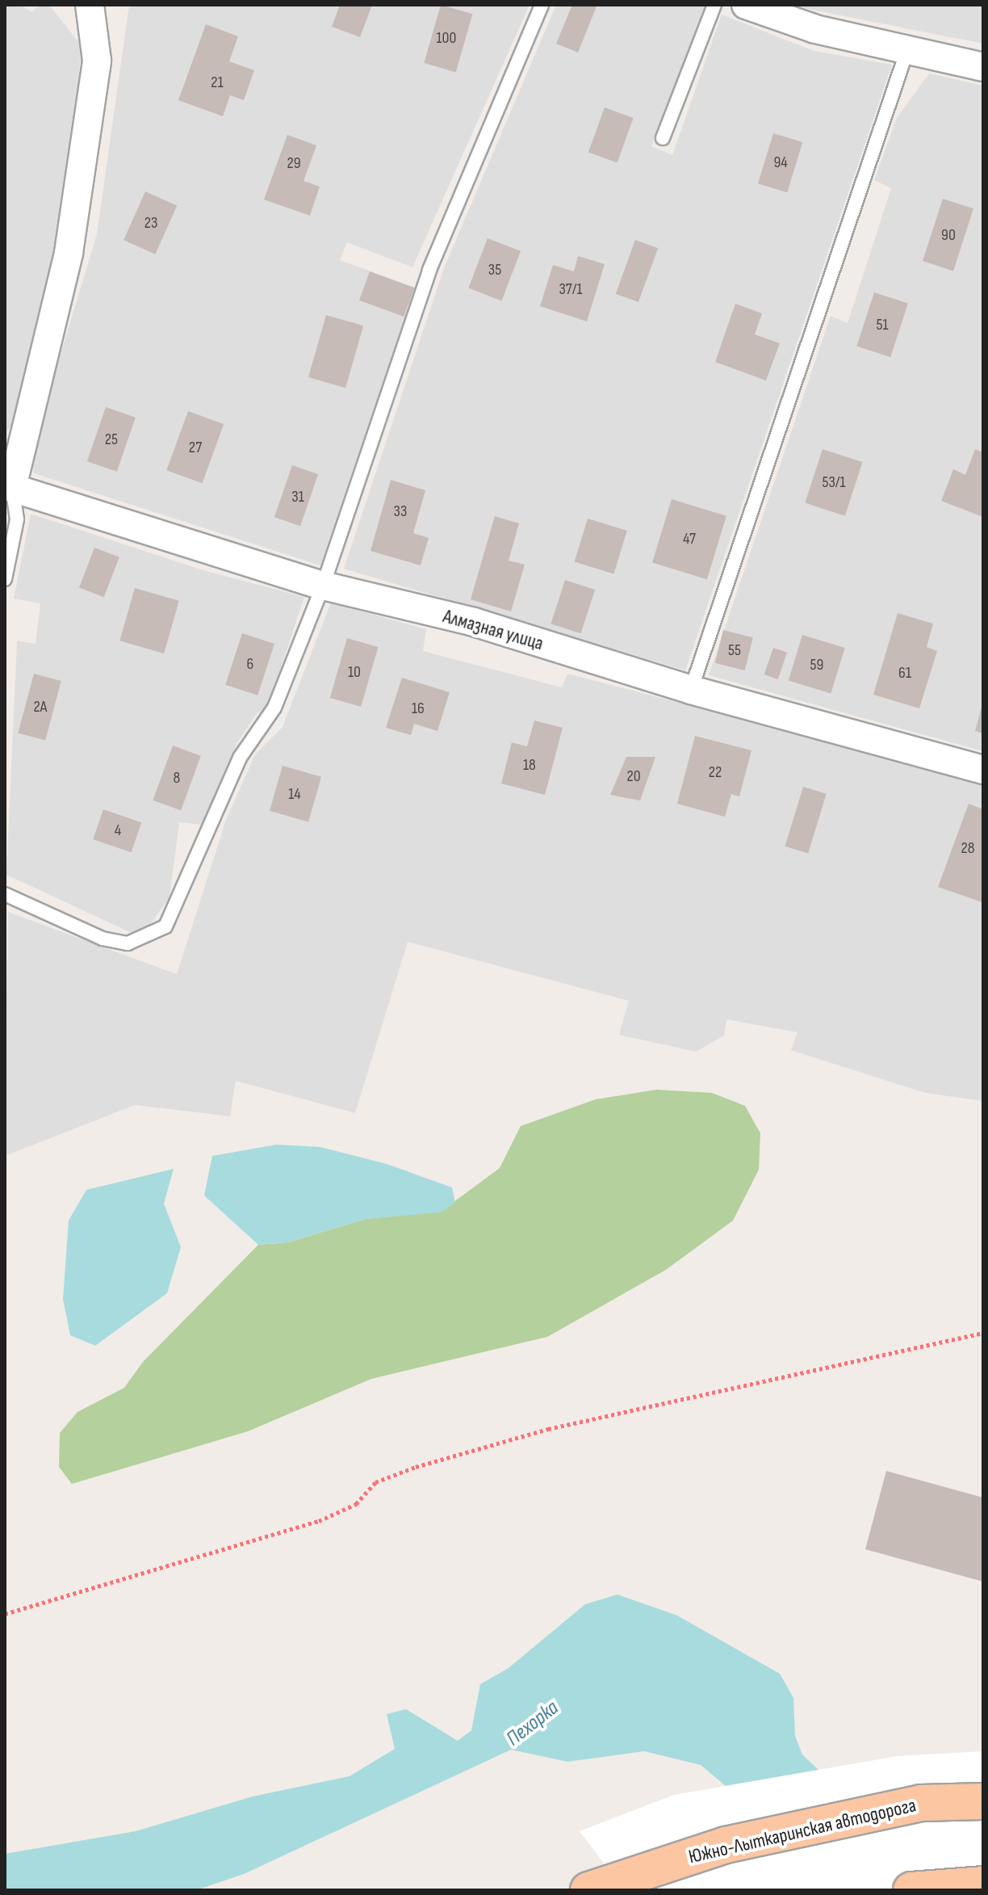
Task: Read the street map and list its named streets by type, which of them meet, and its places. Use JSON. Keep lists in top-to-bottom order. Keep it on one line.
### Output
{"streets":{"main road":["Южно-Лыткаринская автодорога"],"street":["Алмазная улица"]},"water":["Пехорка"],"house_numbers":["100","21","94","29","23","90","35","37/1","51","25","27","53/1","31","33","47","55","6","59","10","61","2А","16","18","22","20","8","14","4","28"]}
